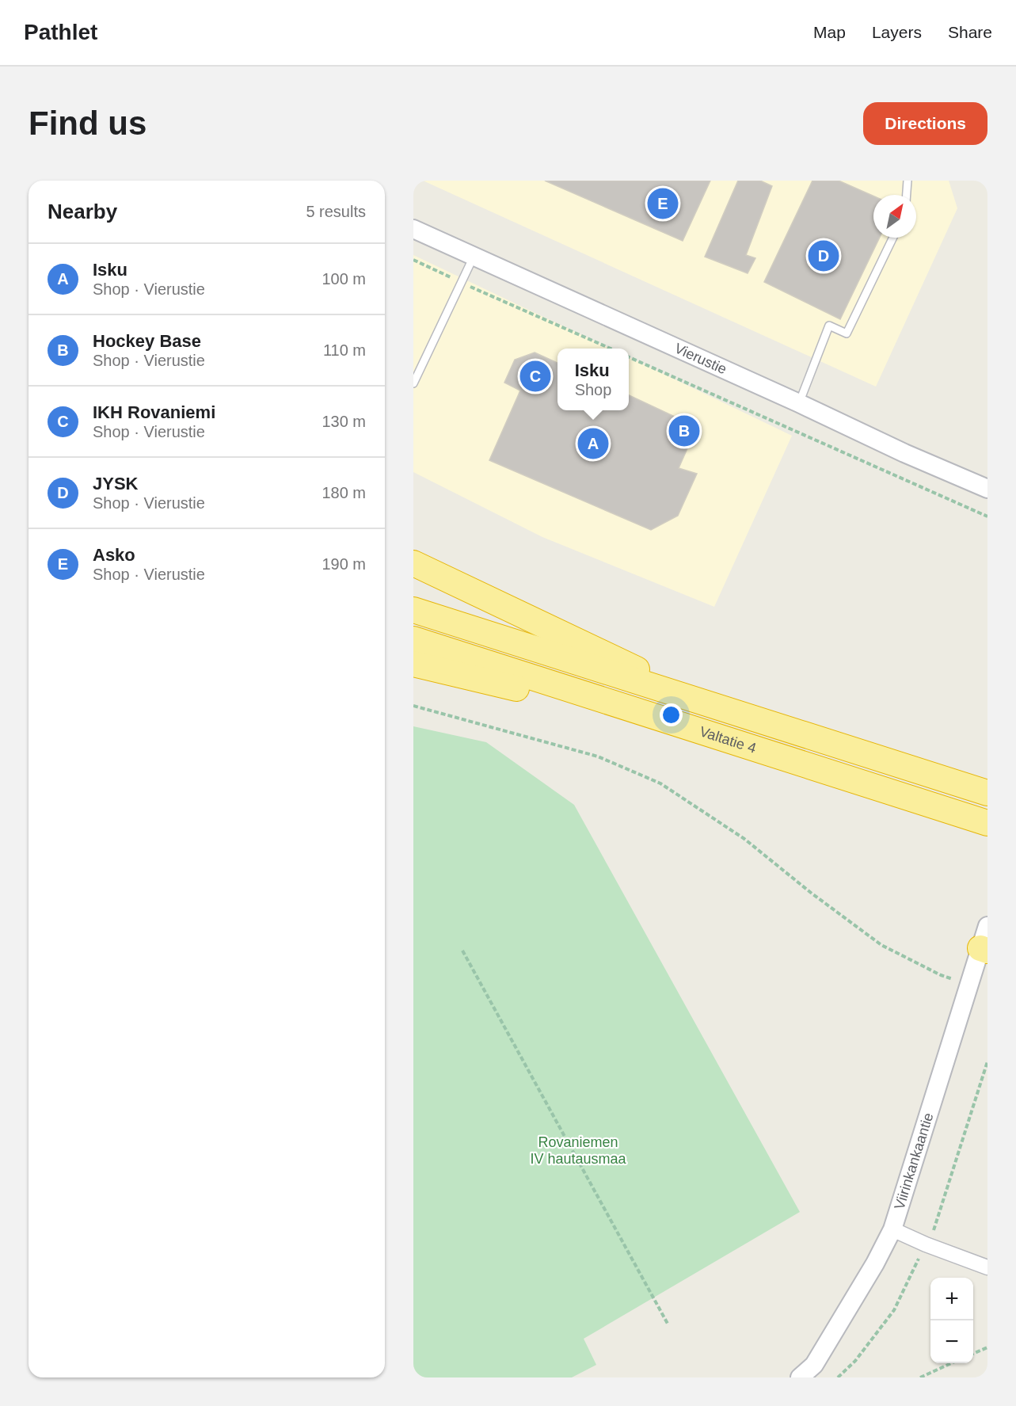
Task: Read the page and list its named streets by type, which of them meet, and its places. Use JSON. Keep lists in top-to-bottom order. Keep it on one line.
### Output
{"streets":{"highway":["Valtatie 4"],"street":["Vierustie","Viirinkankaantie"]},"parks":["Rovaniemen IV hautausmaa"],"north":"top right","page":{"header":"Pathlet","nav":["Map","Layers","Share"],"buttons":"Directions","title":"Find us","heading":["Nearby","5 results"],"pins":["E","D","C","B","A"],"list":[{"mark":"A","name":"Isku","note":"Shop · Vierustie","value":"100 m"},{"mark":"B","name":"Hockey Base","note":"Shop · Vierustie","value":"110 m"},{"mark":"C","name":"IKH Rovaniemi","note":"Shop · Vierustie","value":"130 m"},{"mark":"D","name":"JYSK","note":"Shop · Vierustie","value":"180 m"},{"mark":"E","name":"Asko","note":"Shop · Vierustie","value":"190 m"}],"popup":["Isku","Shop"],"map_buttons":["+","−"]}}
